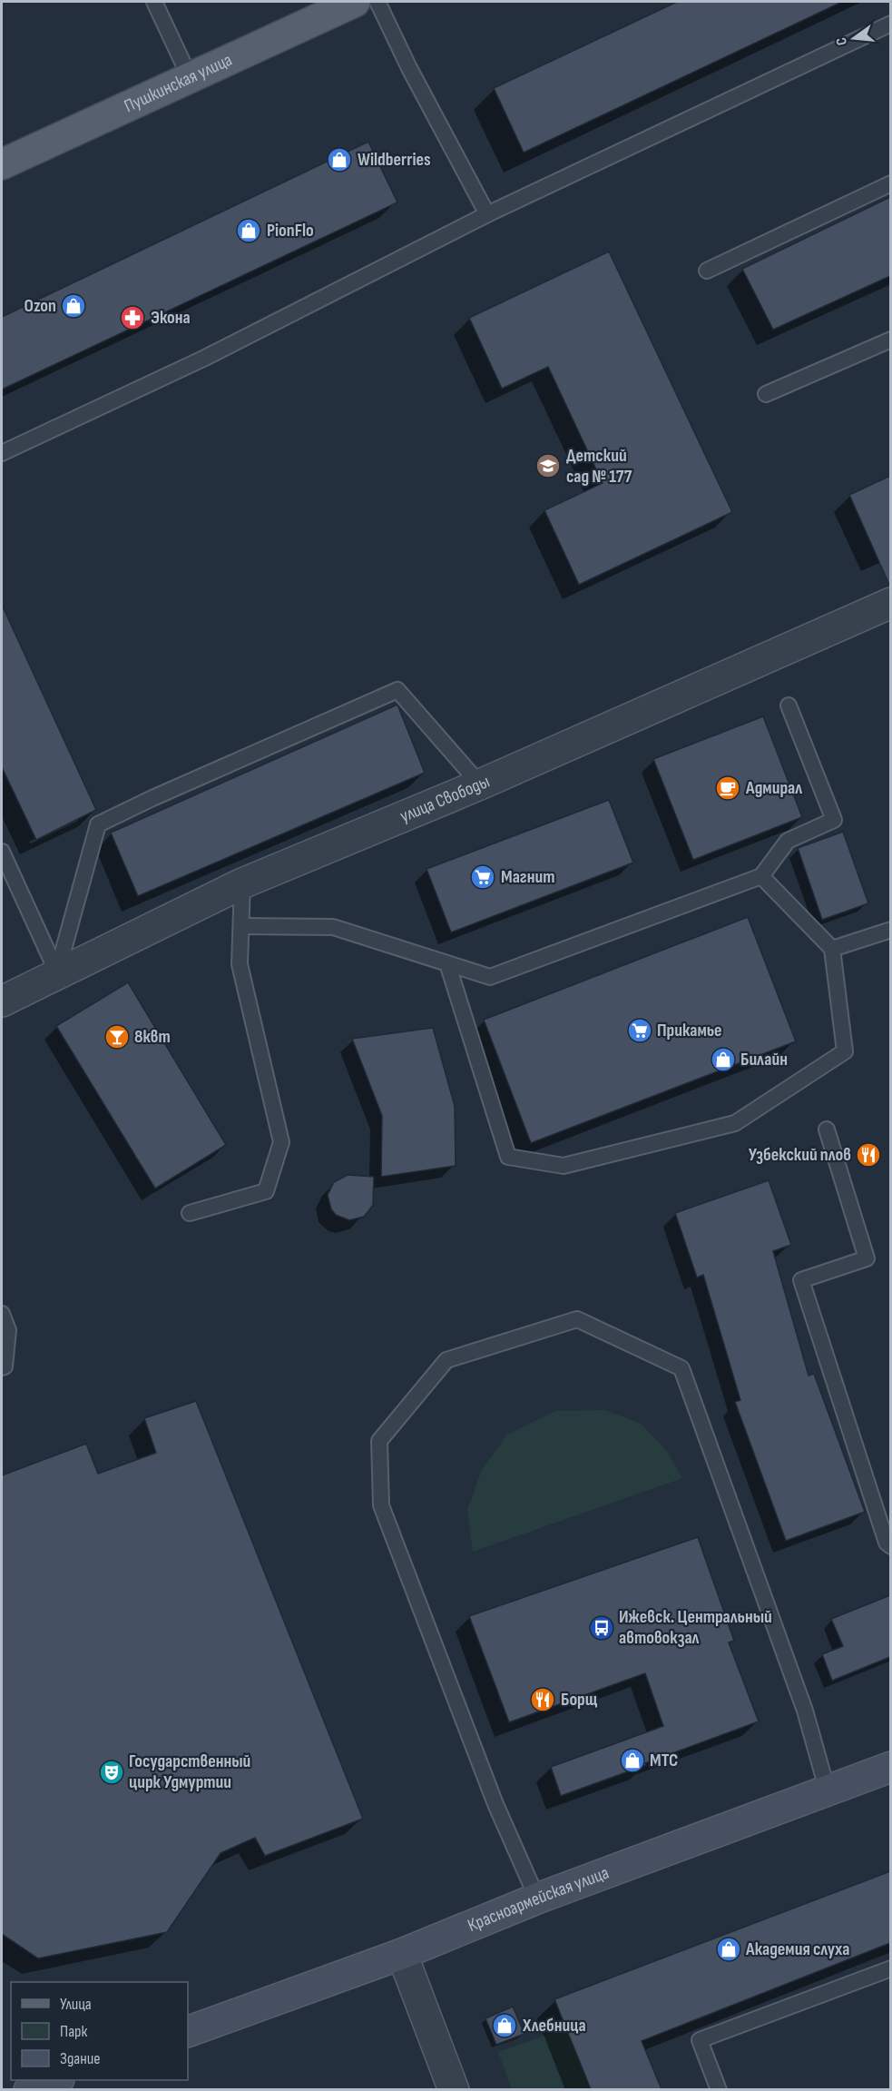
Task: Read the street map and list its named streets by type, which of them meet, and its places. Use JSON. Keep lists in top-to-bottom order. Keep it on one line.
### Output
{"streets":{"main road":["Пушкинская улица"],"street":["улица Свободы","Красноармейская улица"]},"places":{"shop":["Wildberries","PionFlo","Ozon","Билайн","МТС","Академия слуха","Хлебница"],"pharmacy":["Экона"],"school or university":["Детский сад № 177"],"cafe":["Адмирал"],"supermarket":["Магнит","Прикамье"],"bar":["8квт"],"restaurant":["Узбекский плов","Борщ"],"bus stop":["Ижевск. Центральный автовокзал"],"theatre":["Государственный цирк Удмуртии"]},"legend":["Улица","Парк","Здание"],"north":"left"}
